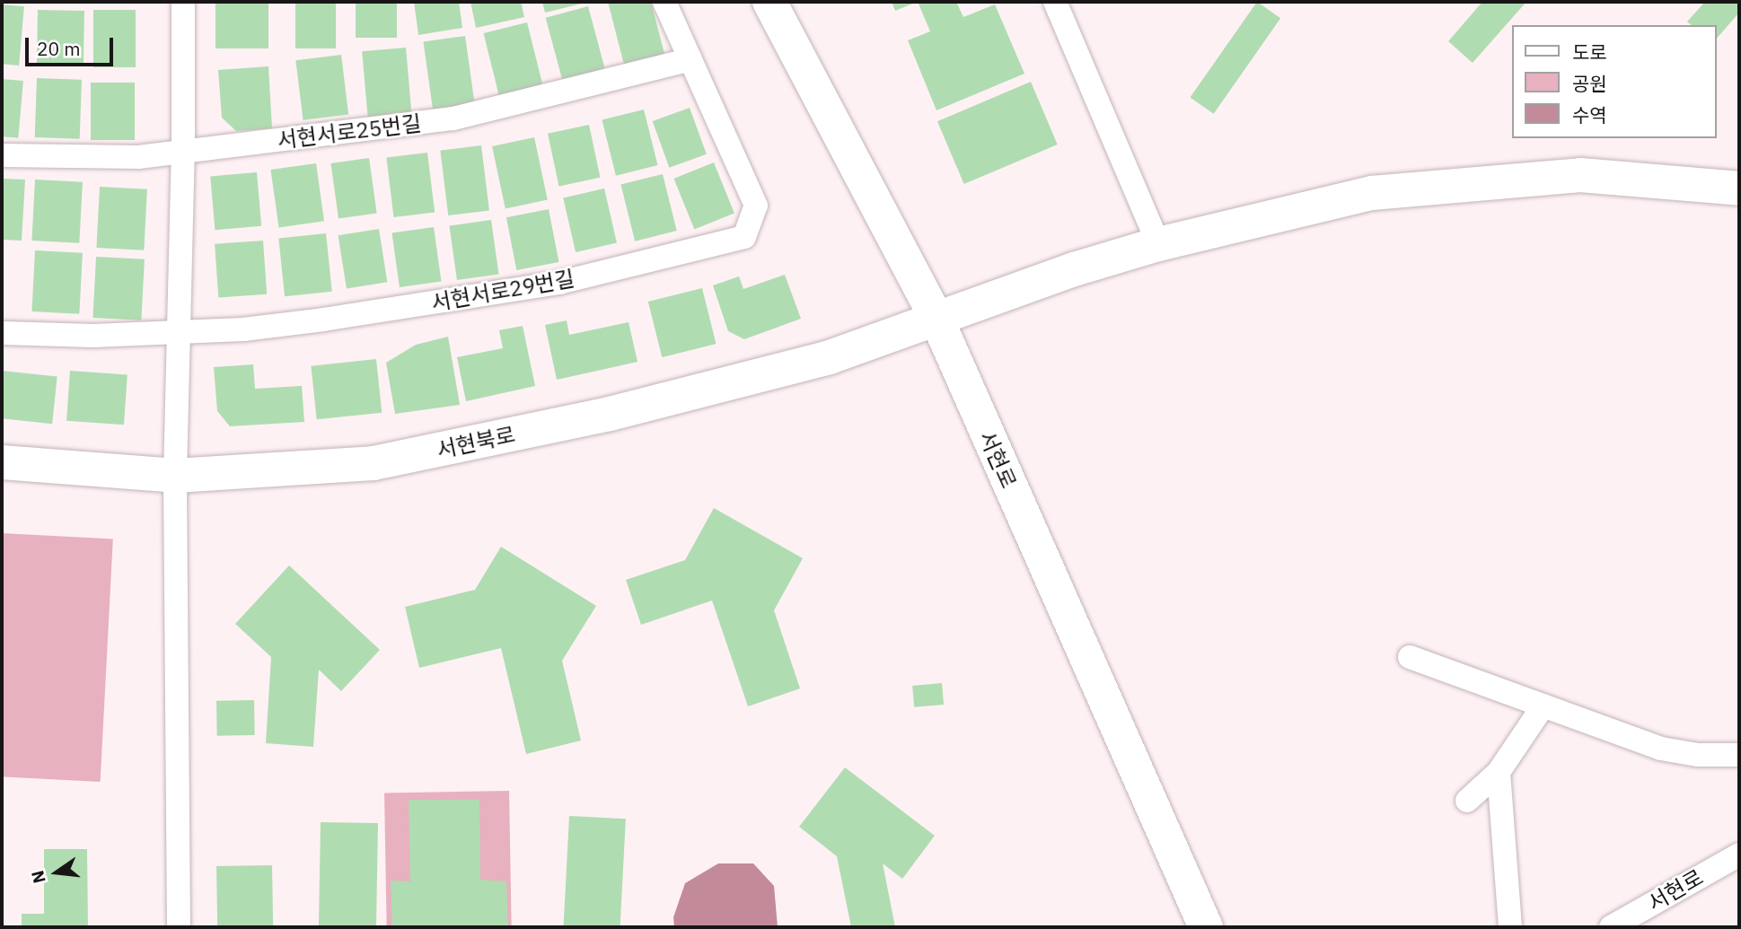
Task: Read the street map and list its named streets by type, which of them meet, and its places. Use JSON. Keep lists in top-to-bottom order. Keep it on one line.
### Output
{"streets":{"street":["서현서로25번길","서현서로29번길","서현북로","서현로"]},"crossings":[["서현서로25번길","서현서로29번길"],["서현북로","서현로"]],"legend":["도로","공원","수역"],"scale_bar":"20 m","north":"left"}
